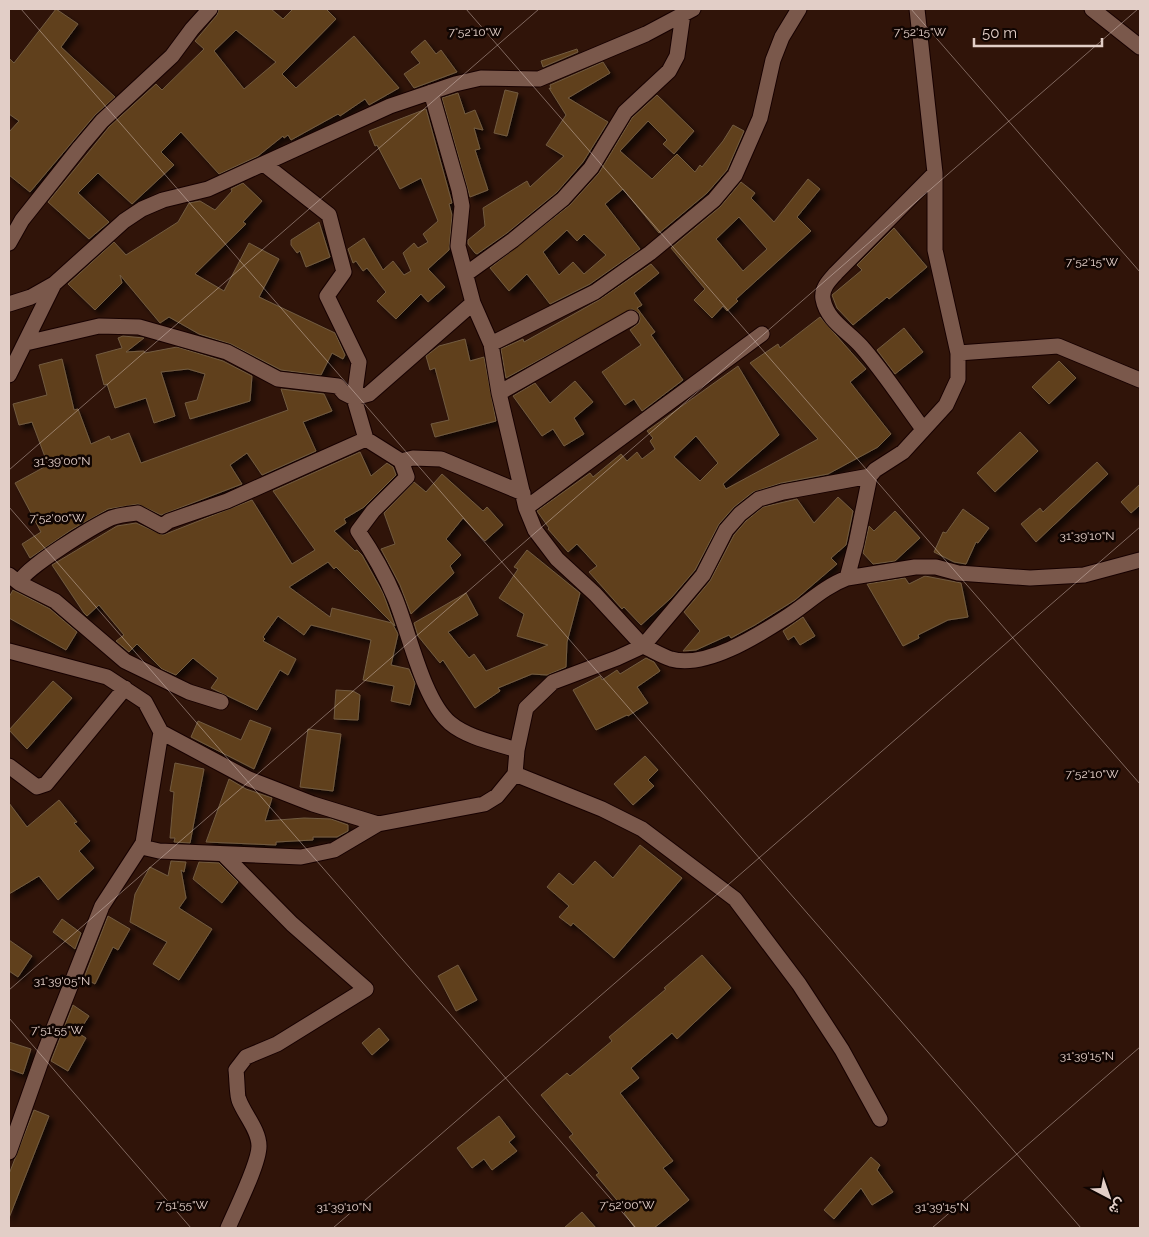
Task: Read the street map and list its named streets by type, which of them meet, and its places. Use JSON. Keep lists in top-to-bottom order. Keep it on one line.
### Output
{"scale_bar":"50 m","north":"bottom right","coordinates":["7°52'10\"W","7°52'15\"W","31°39'00\"N","7°52'00\"W","31°39'10\"N","31°39'05\"N","7°51'55\"W","31°39'15\"N"]}
